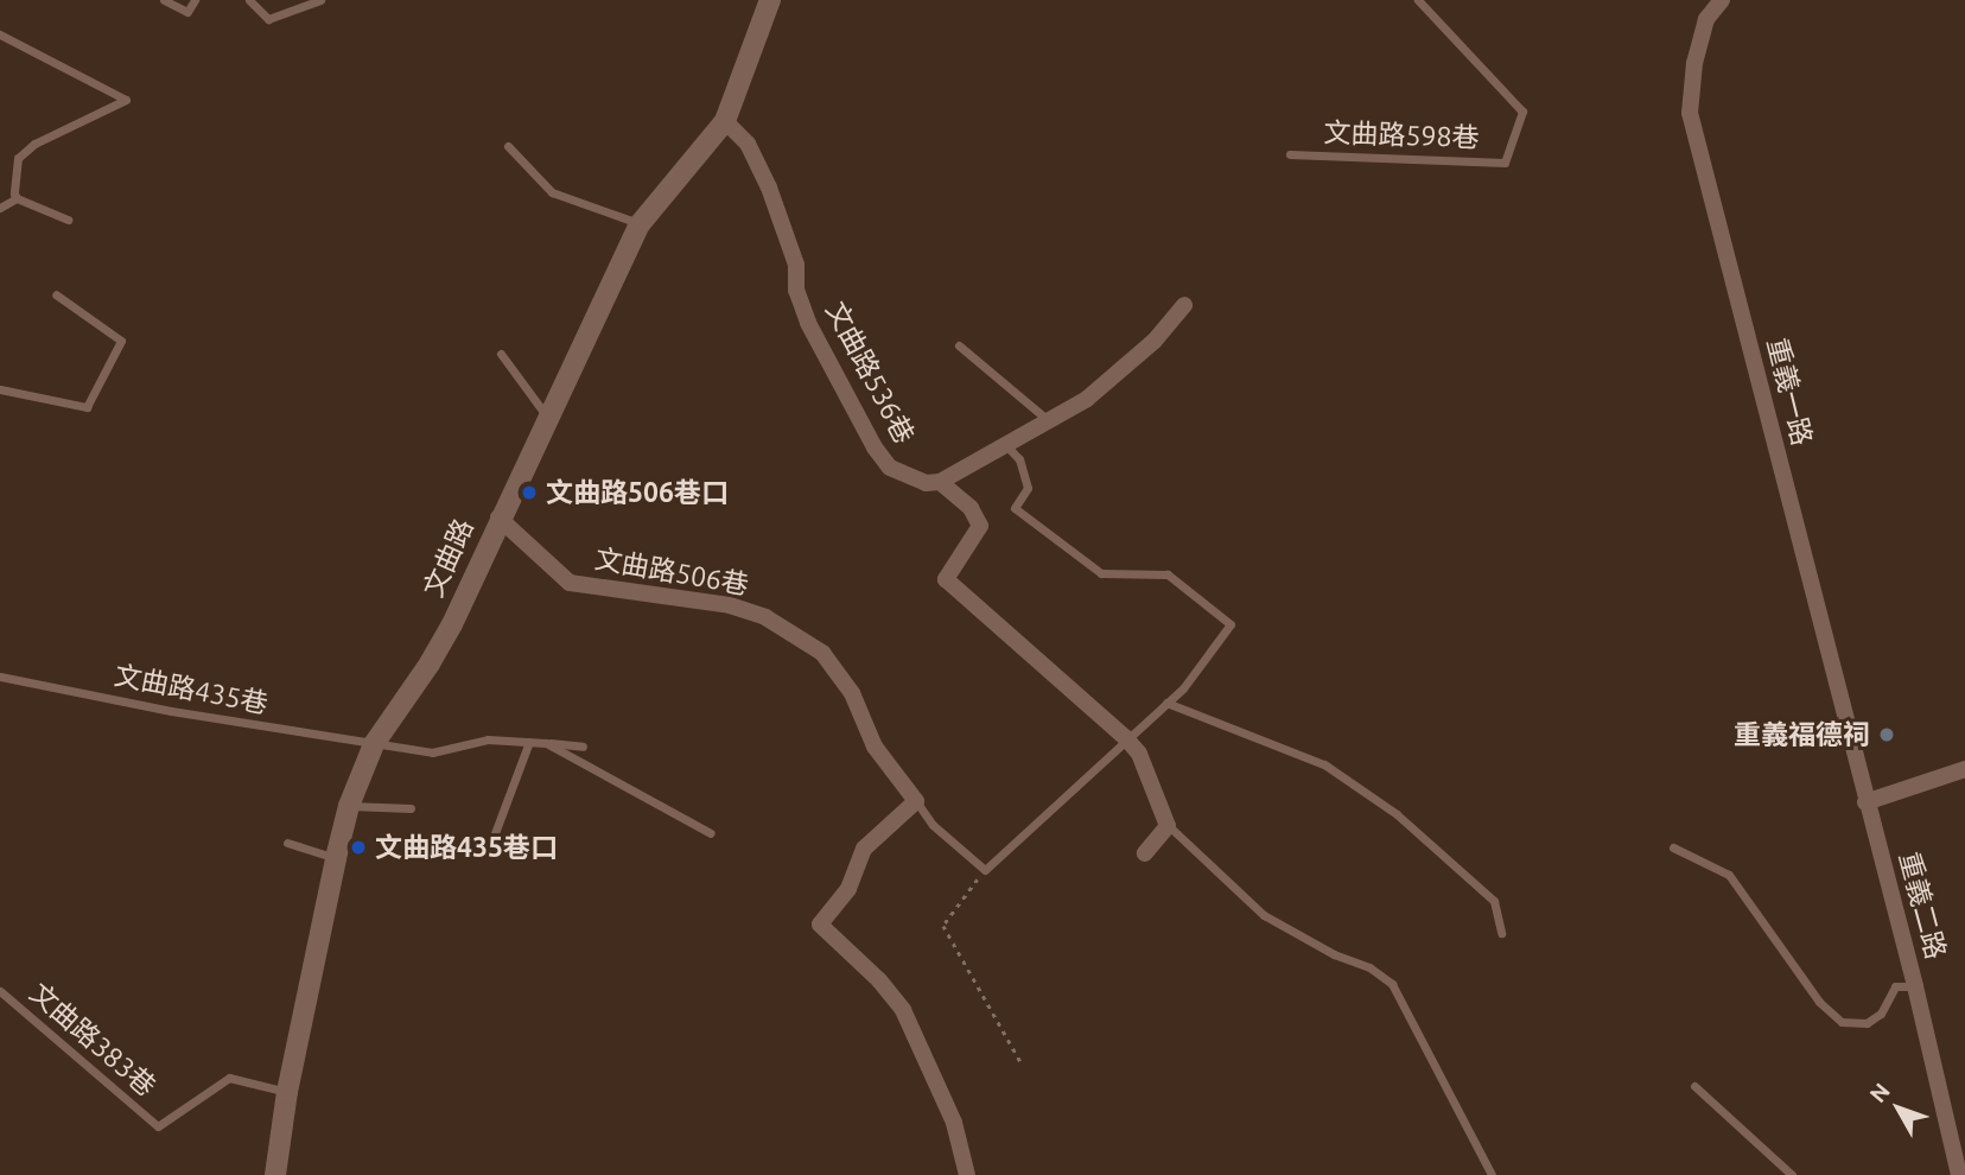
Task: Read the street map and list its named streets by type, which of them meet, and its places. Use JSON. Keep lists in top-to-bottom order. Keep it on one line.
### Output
{"streets":{"street":["文曲路536巷","重義一路","文曲路","文曲路506巷","重義二路"],"lane":["文曲路598巷","文曲路435巷","文曲路383巷"]},"crossings":[["文曲路536巷","文曲路"],["重義一路","重義二路"],["文曲路","文曲路506巷"],["文曲路","文曲路435巷"],["文曲路","文曲路383巷"]],"places":["文曲路506巷口","重義福德祠","文曲路435巷口"],"north":"top left"}
